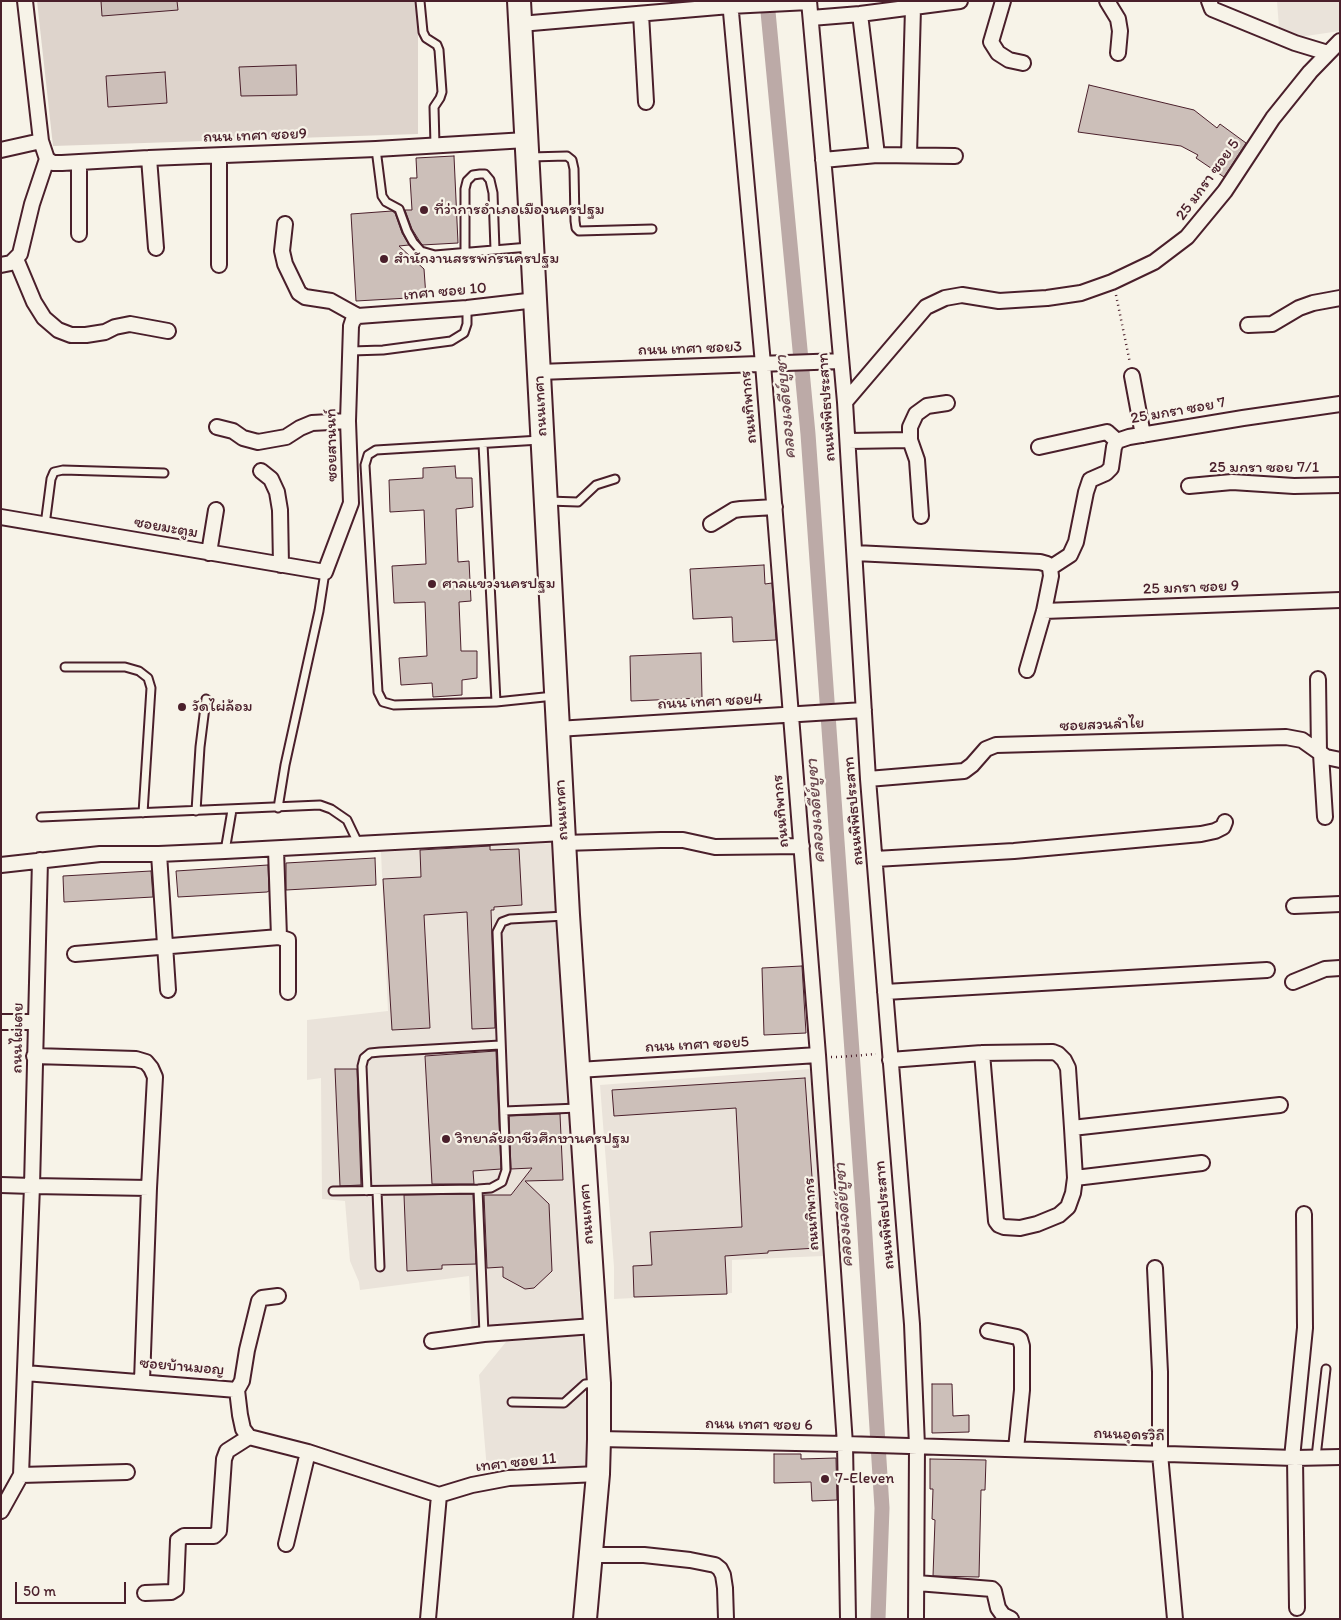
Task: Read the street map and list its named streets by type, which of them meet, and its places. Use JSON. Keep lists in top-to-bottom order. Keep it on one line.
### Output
{"streets":{"main road":["ถนนเทศา"],"street":["ถนน เทศา ซอย9","25 มกรา ซอย 5","เทศา ซอย 10","ถนน เทศา ซอย3","ถนนทิพากร","ถนนพิพิธประสาท","25 มกรา ซอย 7","ซอยสานนท์","25 มกรา ซอย 7/1","ซอยมะตูม","25 มกรา ซอย 9","ถนน เทศา ซอย4","ซอยสวนลำไย","ถนนไผ่เตย","ถนน เทศา ซอย5","ซอยบ้านมอญ","ถนน เทศา ซอย 6","ถนนอุดรวิถี","เทศา ซอย 11"]},"crossings":[["ถนน เทศา ซอย9","ถนนเทศา"],["25 มกรา ซอย 5","ถนนพิพิธประสาท"],["เทศา ซอย 10","ถนนเทศา"],["เทศา ซอย 10","ซอยสานนท์"],["ถนน เทศา ซอย3","ถนนเทศา"],["ถนน เทศา ซอย3","ถนนทิพากร"],["ถนน เทศา ซอย3","ถนนพิพิธประสาท"],["ถนนเทศา","ถนน เทศา ซอย4"],["ถนนเทศา","ถนน เทศา ซอย5"],["ถนนเทศา","ถนน เทศา ซอย 6"],["ถนนเทศา","เทศา ซอย 11"],["ถนนทิพากร","ถนน เทศา ซอย4"],["ถนนทิพากร","ถนน เทศา ซอย5"],["ถนนทิพากร","ถนน เทศา ซอย 6"],["ถนนพิพิธประสาท","ถนน เทศา ซอย4"],["ถนนพิพิธประสาท","ซอยสวนลำไย"],["ถนนพิพิธประสาท","ถนน เทศา ซอย 6"],["ถนนพิพิธประสาท","ถนนอุดรวิถี"],["ซอยสานนท์","ซอยมะตูม"],["ถนนไผ่เตย","ซอยบ้านมอญ"],["ถนน เทศา ซอย 6","ถนนอุดรวิถี"]],"water":["คลองเจดีย์บูชา"],"places":["ที่ว่าการอำเภอเมืองนครปฐม","สำนักงานสรรพกรนครปฐม","ศาลแขวงนครปฐม","วัดไผ่ล้อม","วิทยาลัยอาชีวศึกษานครปฐม","7-Eleven"],"scale_bar":"50 m"}
